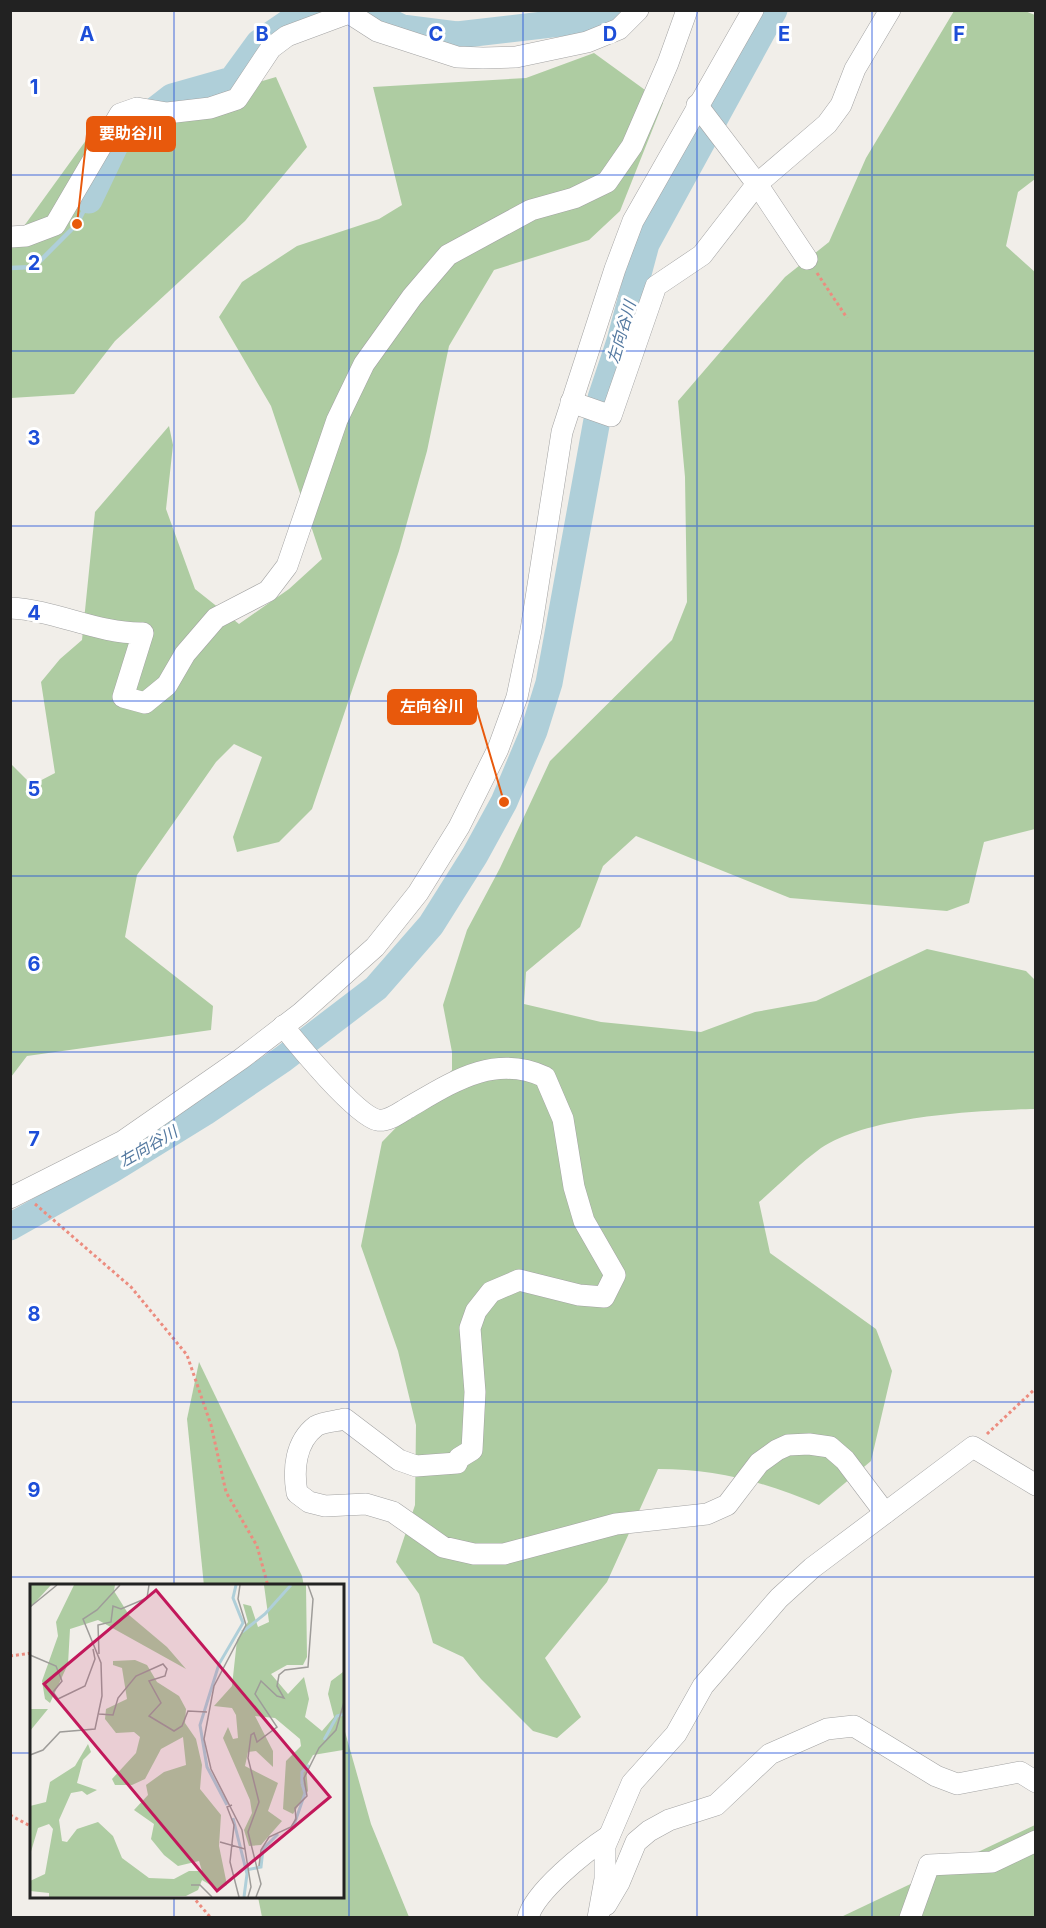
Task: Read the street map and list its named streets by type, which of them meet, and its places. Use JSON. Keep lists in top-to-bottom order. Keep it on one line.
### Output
{"water":["左向谷川"],"places":["要助谷川","左向谷川"],"grid":{"columns":["A","B","C","D","E","F"],"rows":["1","2","3","4","5","6","7","8","9"]}}
